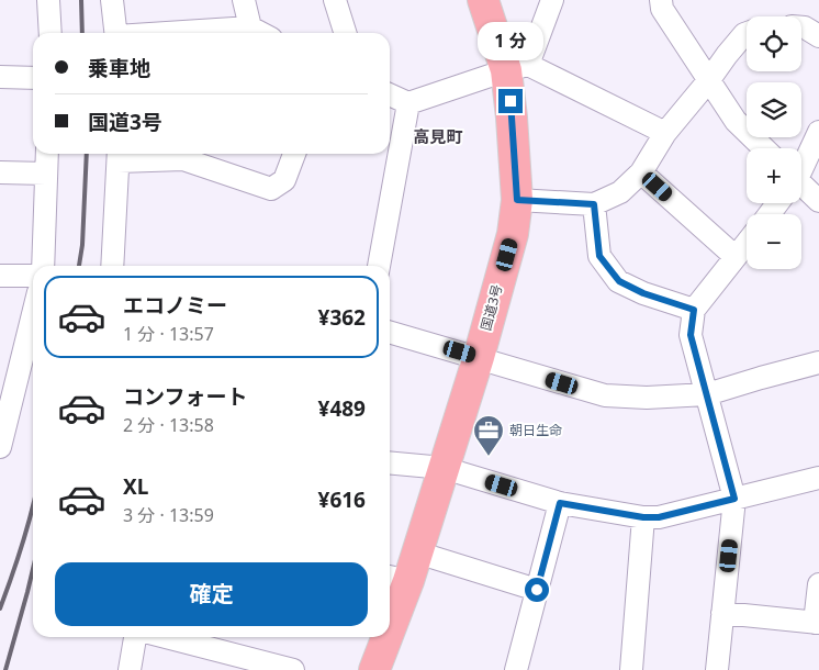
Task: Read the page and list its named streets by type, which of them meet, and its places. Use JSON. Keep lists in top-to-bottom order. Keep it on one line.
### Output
{"streets":{"highway":["国道3号"]},"districts":["高見町"],"places":{"office":["朝日生命"]},"page":{"map_buttons":["+","−"],"bubble":"1 分","banner":["乗車地","国道3号"],"list":[{"name":"エコノミー","note":"1 分 · 13:57","value":"¥362"},{"name":"コンフォート","note":"2 分 · 13:58","value":"¥489"},{"name":"XL","note":"3 分 · 13:59","value":"¥616"}],"buttons":"確定"}}
